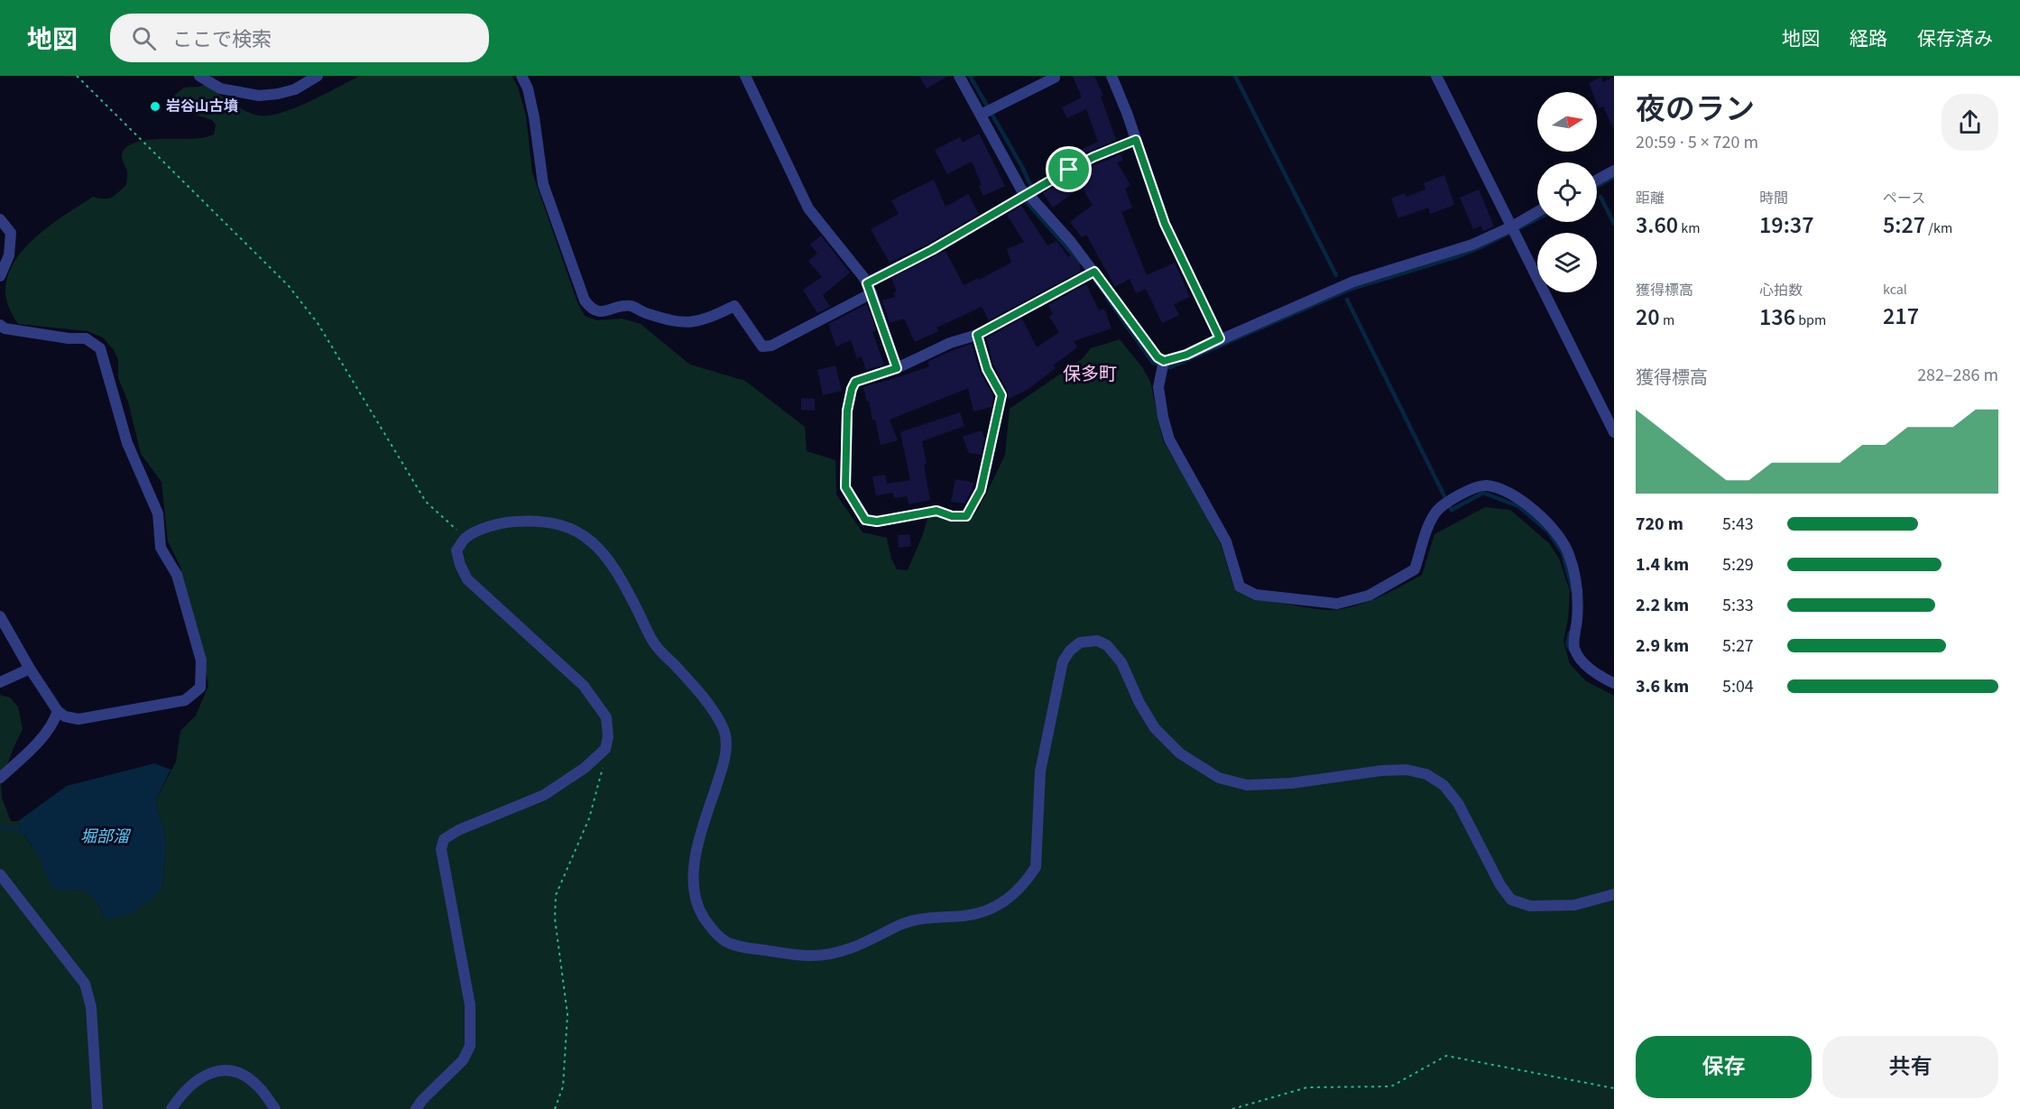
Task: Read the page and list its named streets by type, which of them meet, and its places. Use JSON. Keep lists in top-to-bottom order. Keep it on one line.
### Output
{"districts":["保多町"],"water":["堀部溜"],"places":["岩谷山古墳"],"north":"right","page":{"header":"地図","search":"ここで検索","nav":["地図","経路","保存済み"],"heading":["夜のラン","20:59 · 5 × 720 m"],"stats":[["距離","3.60 km"],["時間","19:37"],["ペース","5:27 /km"],["獲得標高","20 m"],["心拍数","136 bpm"],["kcal","217"]],"chart":["獲得標高","282–286 m"],"list":[{"name":"720 m","note":"5:43"},{"name":"1.4 km","note":"5:29"},{"name":"2.2 km","note":"5:33"},{"name":"2.9 km","note":"5:27"},{"name":"3.6 km","note":"5:04"}],"buttons":["保存","共有"]}}
